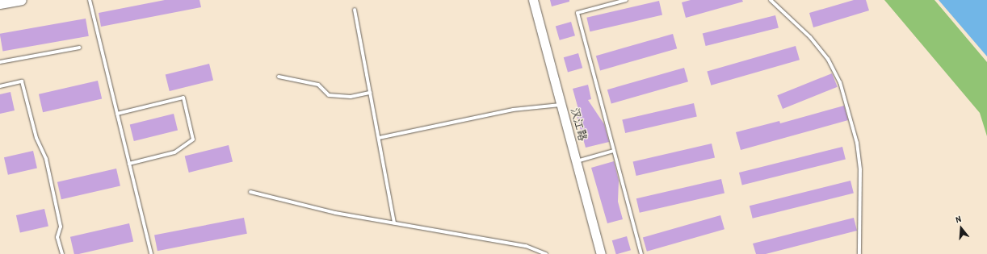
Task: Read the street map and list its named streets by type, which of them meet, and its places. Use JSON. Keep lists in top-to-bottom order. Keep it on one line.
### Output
{"streets":{"street":["汉江路"]},"north":"top"}
